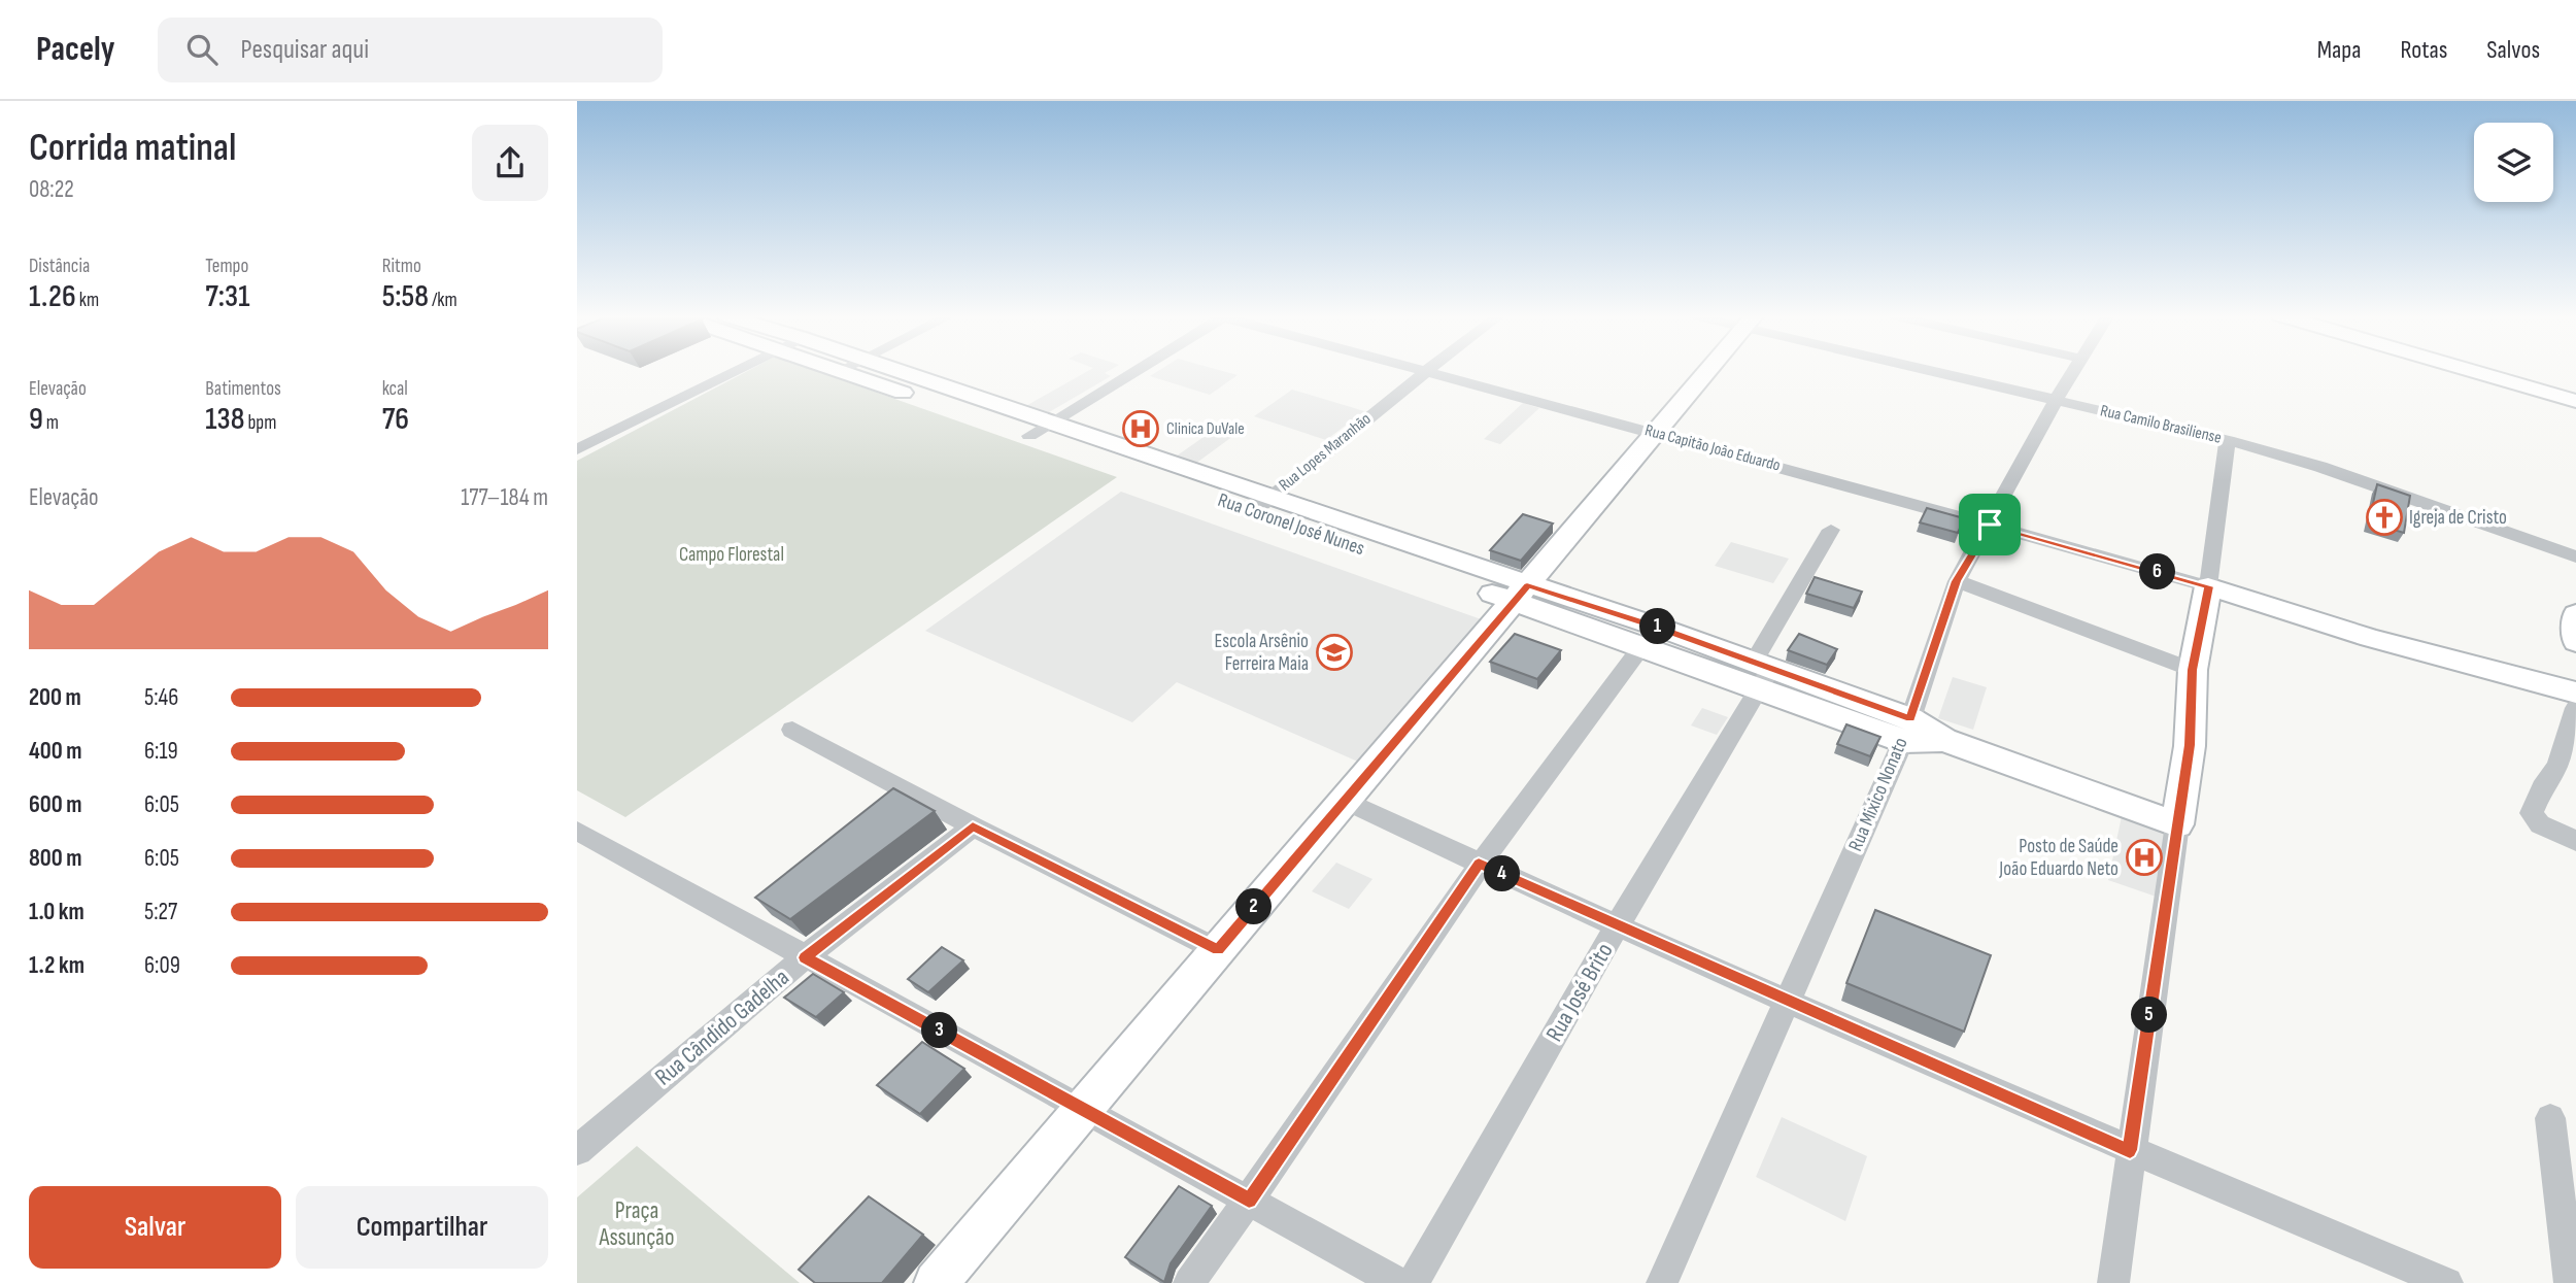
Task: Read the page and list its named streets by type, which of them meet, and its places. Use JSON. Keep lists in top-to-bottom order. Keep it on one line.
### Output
{"streets":{"street":["Rua Camilo Brasiliense","Rua Capitão João Eduardo","Rua Lopes Maranhão","Rua Coronel José Nunes","Rua Mixico Nonato","Rua José Brito","Rua Cândido Gadelha"]},"crossings":[["Rua Camilo Brasiliense","Rua Mixico Nonato"],["Rua Capitão João Eduardo","Rua Lopes Maranhão"],["Rua Capitão João Eduardo","Rua Mixico Nonato"],["Rua Lopes Maranhão","Rua Coronel José Nunes"],["Rua Coronel José Nunes","Rua Mixico Nonato"],["Rua Coronel José Nunes","Rua José Brito"]],"parks":["Campo Florestal","Praça Assunção"],"places":{"hospital":["Clinica DuVale","Posto de Saúde João Eduardo Neto"],"church":["Igreja de Cristo"],"school or university":["Escola Arsênio Ferreira Maia"]},"page":{"header":"Pacely","search":"Pesquisar aqui","nav":["Mapa","Rotas","Salvos"],"heading":["Corrida matinal","08:22"],"stats":[["Distância","1.26 km"],["Tempo","7:31"],["Ritmo","5:58 /km"],["Elevação","9 m"],["Batimentos","138 bpm"],["kcal","76"]],"chart":["Elevação","177–184 m"],"pins":["6","1","4","2","5","3"],"list":[{"name":"200 m","note":"5:46"},{"name":"400 m","note":"6:19"},{"name":"600 m","note":"6:05"},{"name":"800 m","note":"6:05"},{"name":"1.0 km","note":"5:27"},{"name":"1.2 km","note":"6:09"}],"buttons":["Salvar","Compartilhar"]}}
